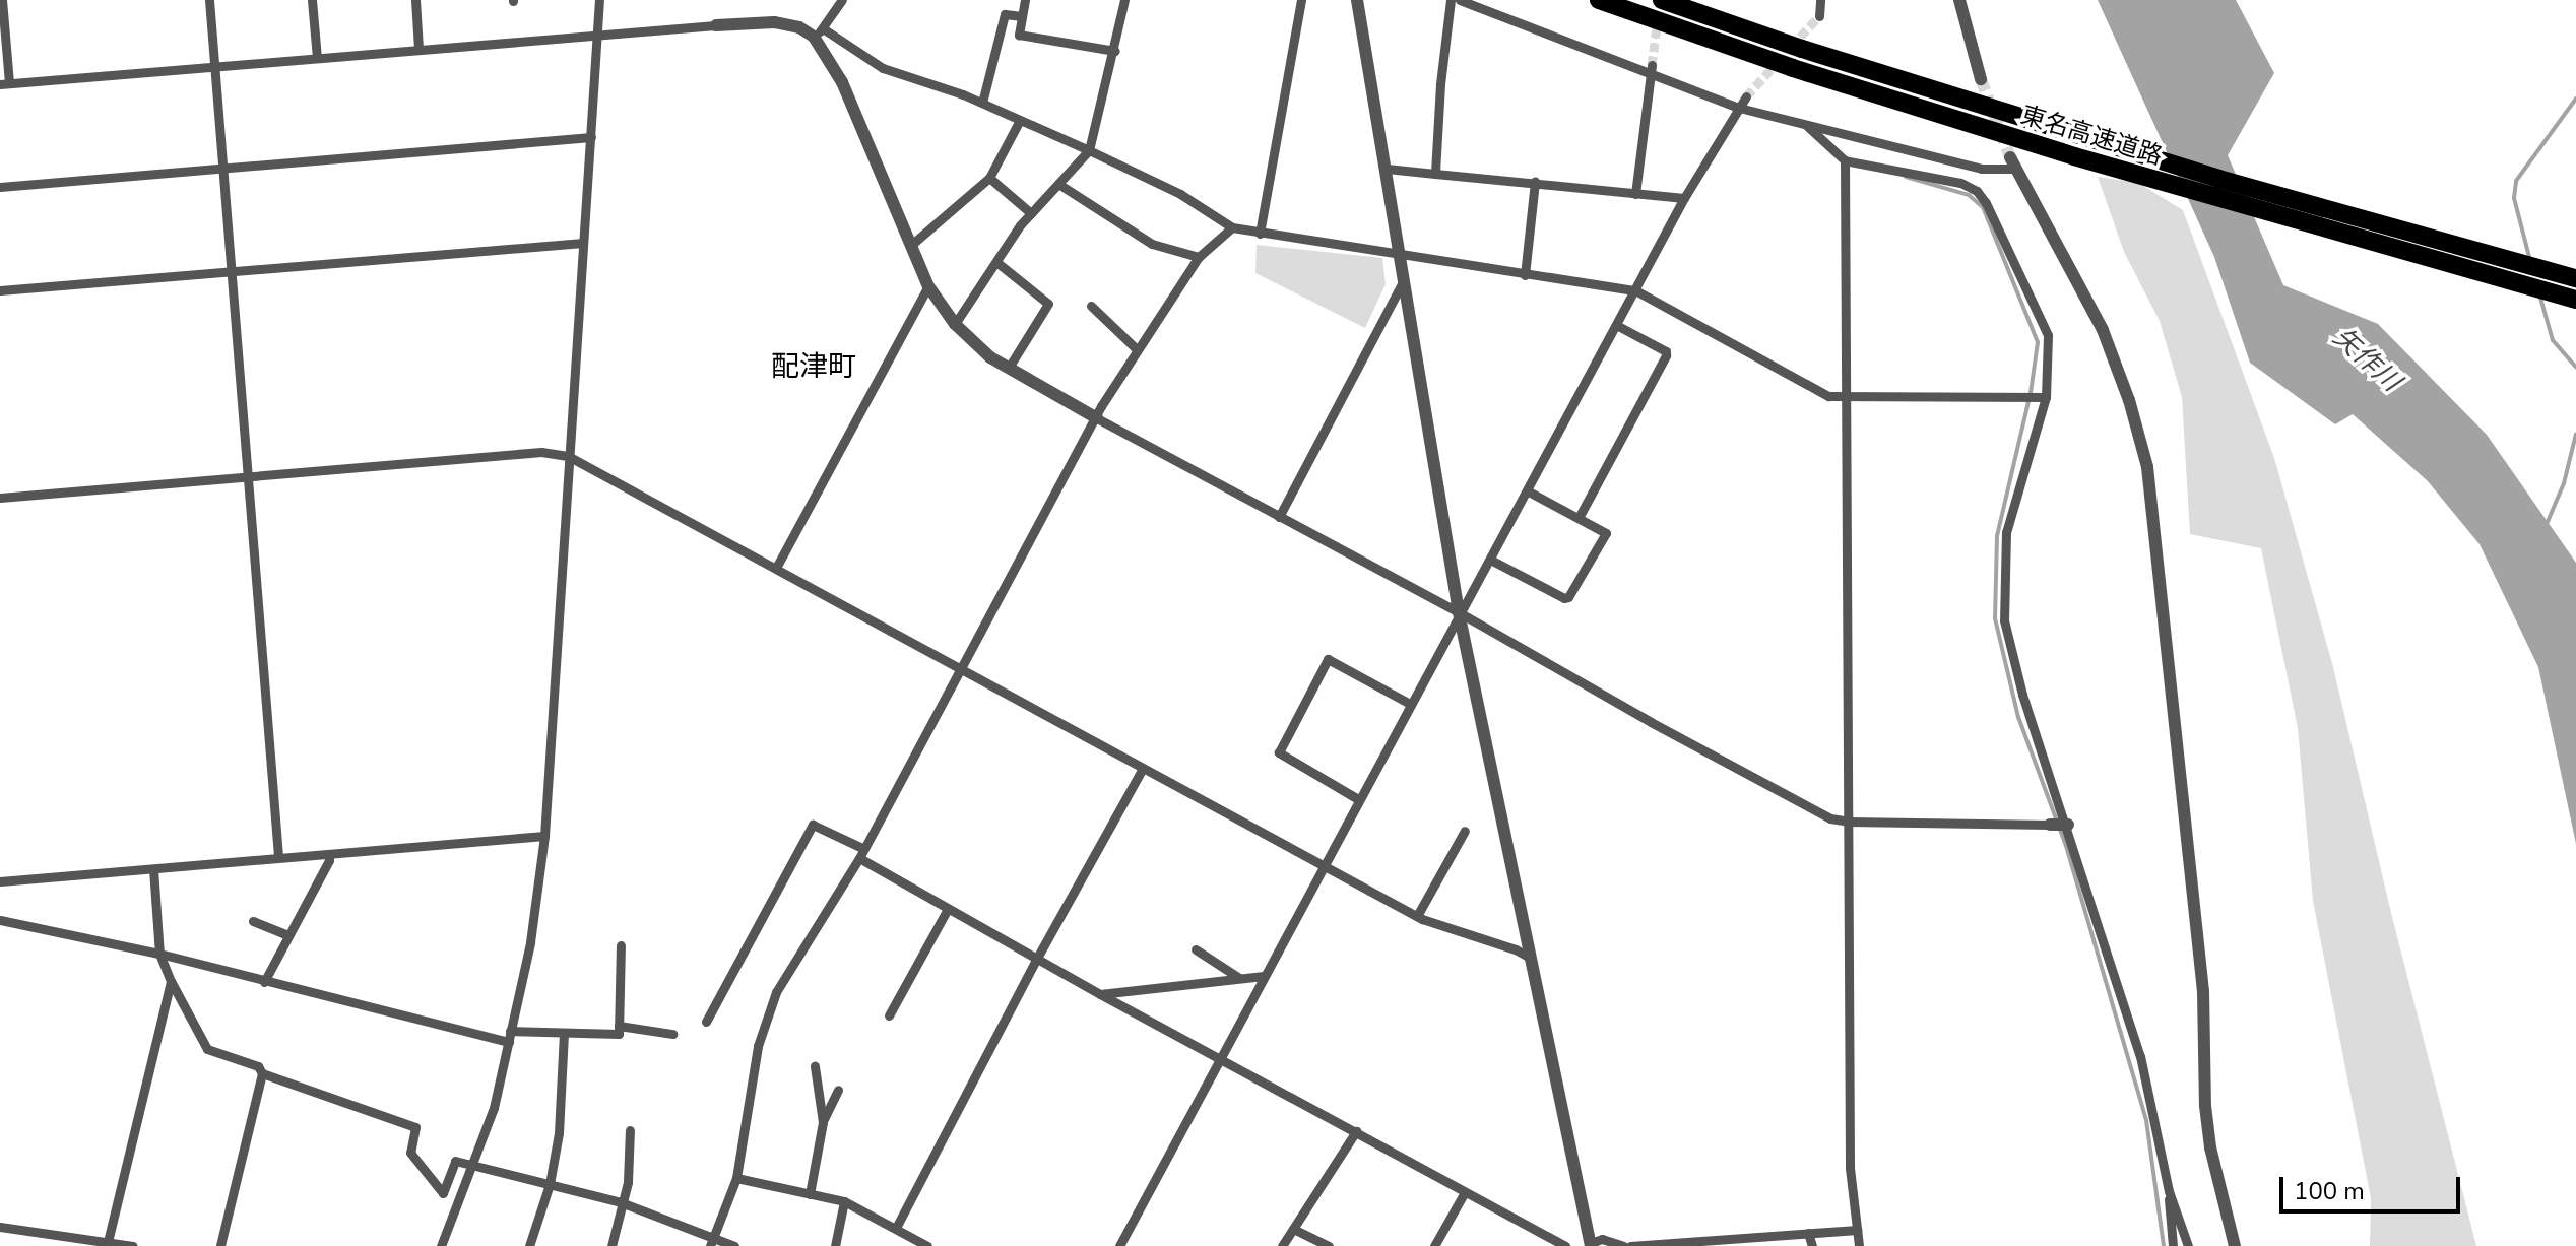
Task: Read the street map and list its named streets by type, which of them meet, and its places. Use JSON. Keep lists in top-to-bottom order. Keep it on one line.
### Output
{"streets":{"highway":["東名高速道路"]},"districts":["配津町"],"water":["矢作川"],"scale_bar":"100 m"}
